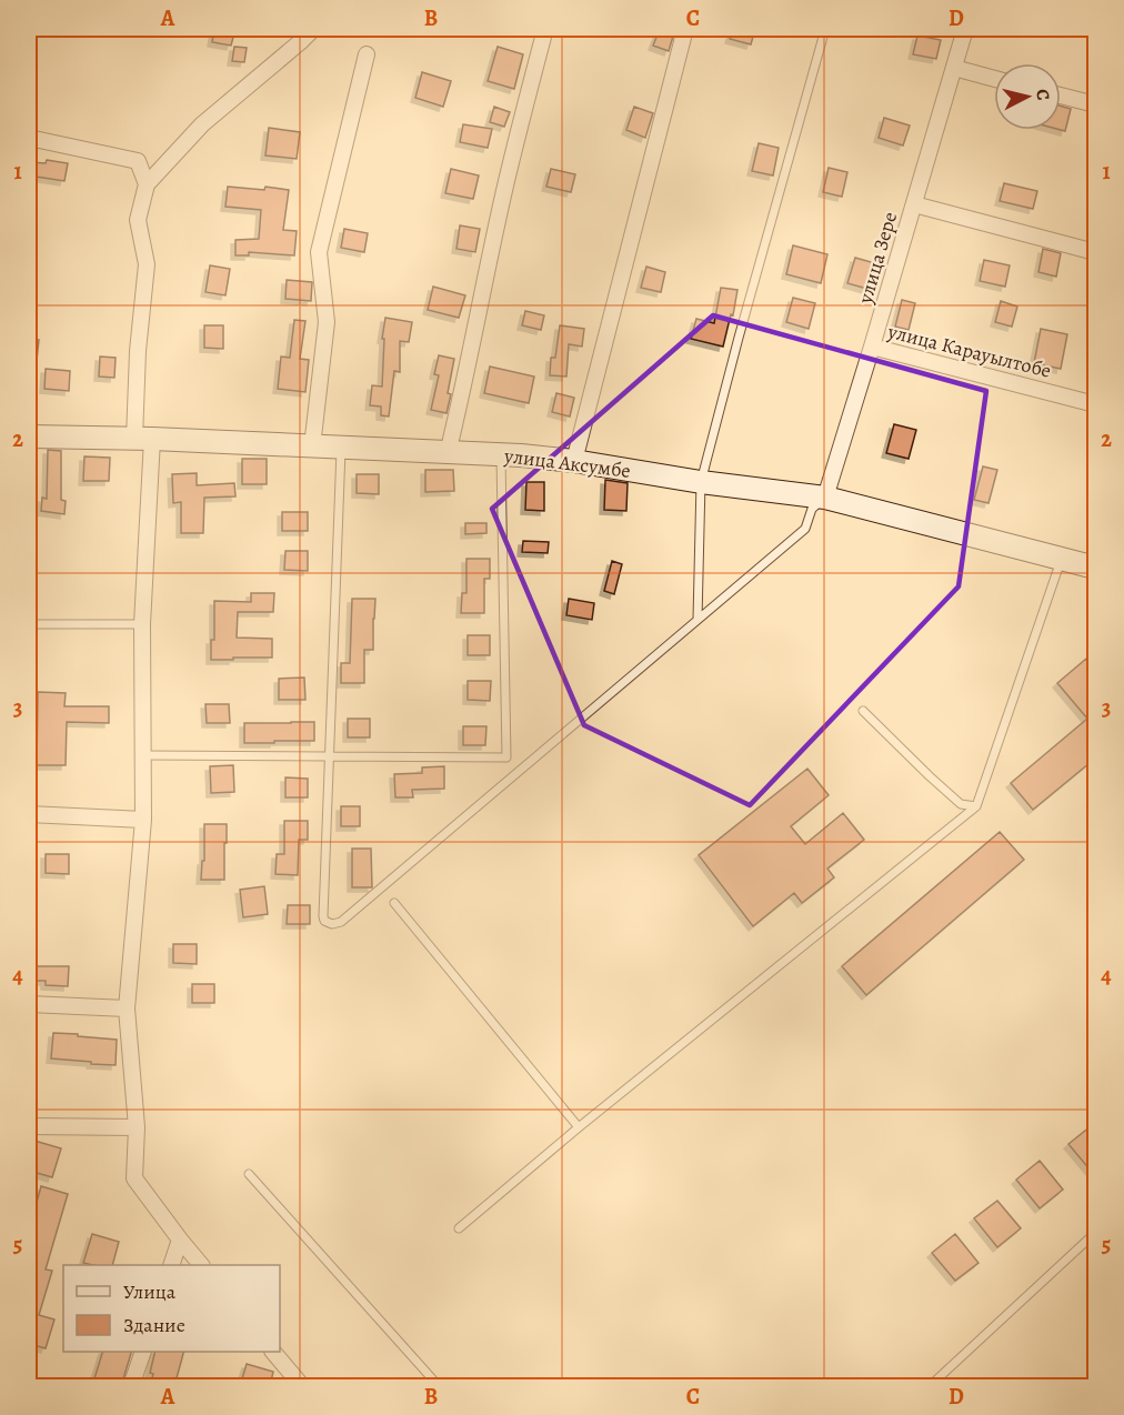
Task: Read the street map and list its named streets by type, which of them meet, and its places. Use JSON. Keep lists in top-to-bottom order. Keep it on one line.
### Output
{"streets":{"main road":["улица Аксумбе"],"street":["улица Зере","улица Карауылтобе"]},"crossings":[["улица Зере","улица Карауылтобе"],["улица Зере","улица Аксумбе"]],"legend":["Улица","Здание"],"north":"right","grid":{"columns":["A","B","C","D"],"rows":["1","2","3","4","5"]}}
